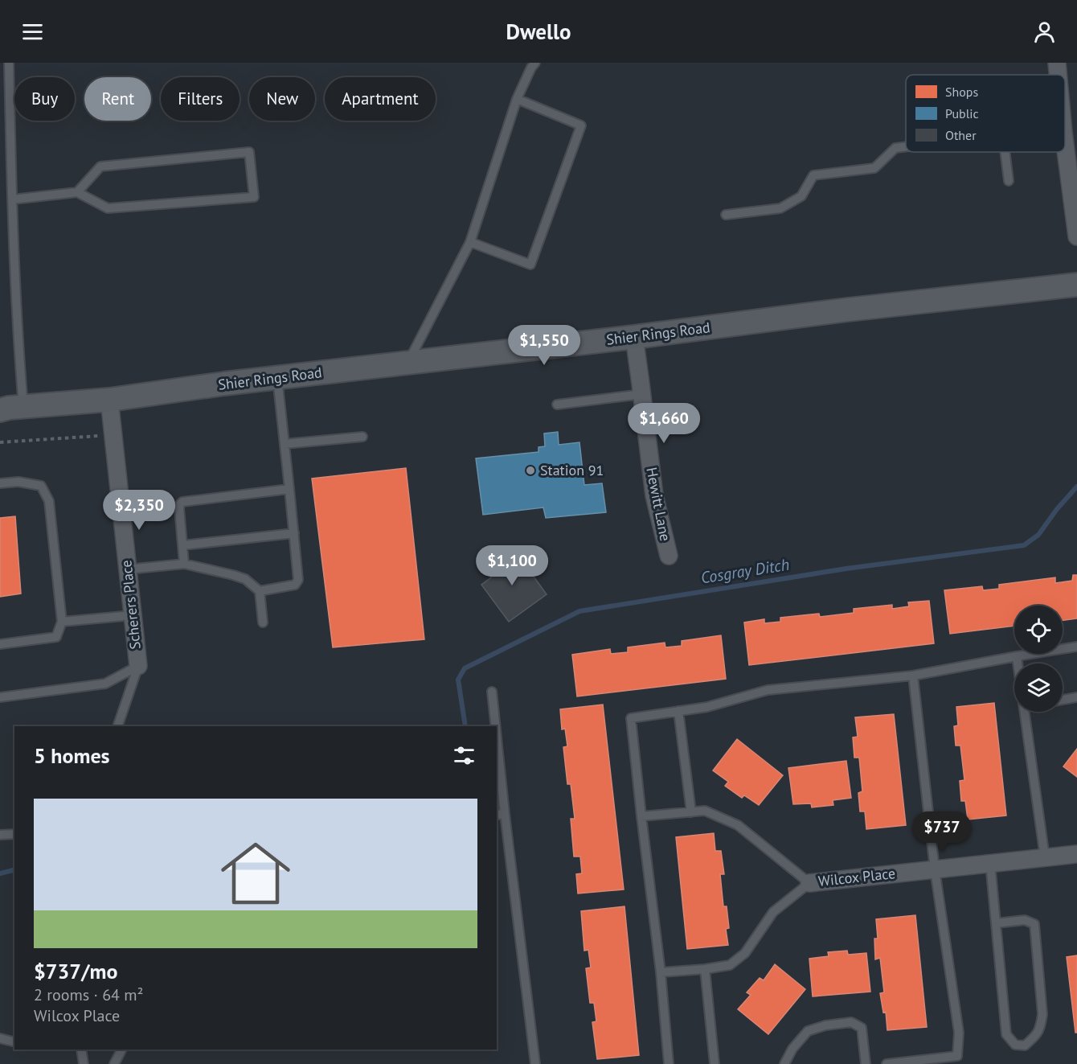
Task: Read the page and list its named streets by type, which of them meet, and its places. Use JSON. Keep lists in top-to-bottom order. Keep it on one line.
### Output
{"streets":{"main road":["Shier Rings Road"],"street":["Hewitt Lane","Scherers Place","Wilcox Place"]},"crossings":[["Shier Rings Road","Hewitt Lane"],["Shier Rings Road","Scherers Place"]],"water":["Cosgray Ditch"],"places":["Station 91"],"legend":["Shops","Public","Other"],"page":{"header":"Dwello","chip":["Buy","Rent","Filters","New","Apartment"],"price":["$1,550","$1,660","$2,350","$1,100","$737"],"heading":"5 homes","list":[{"name":"$737/mo","note":"2 rooms · 64 m² · Wilcox Place"}]}}
